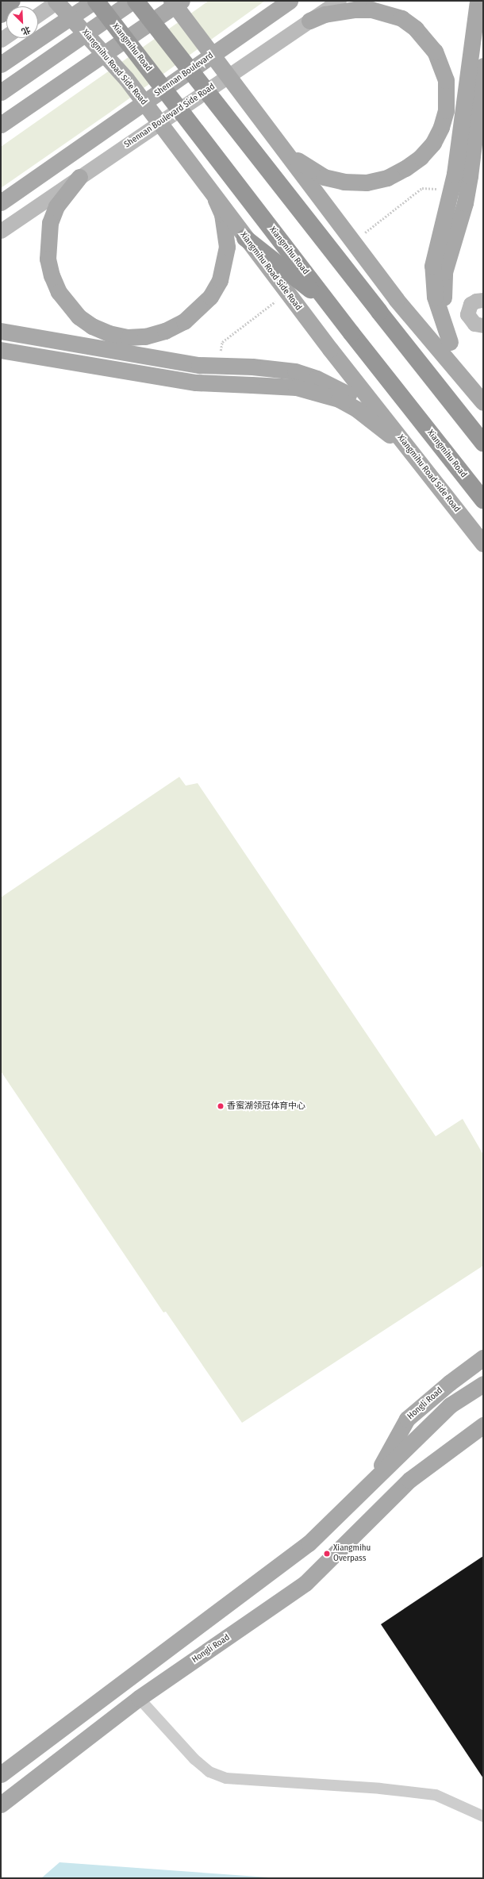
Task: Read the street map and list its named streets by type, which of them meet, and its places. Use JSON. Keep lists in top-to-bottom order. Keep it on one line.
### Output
{"streets":{"highway":["Xiangmihu Road"],"main road":["Xiangmihu Road Side Road","Shennan Boulevard","Shennan Boulevard Side Road","Hongli Road"]},"places":["香蜜湖领冠体育中心","Xiangmihu Overpass"],"north":"bottom right"}
